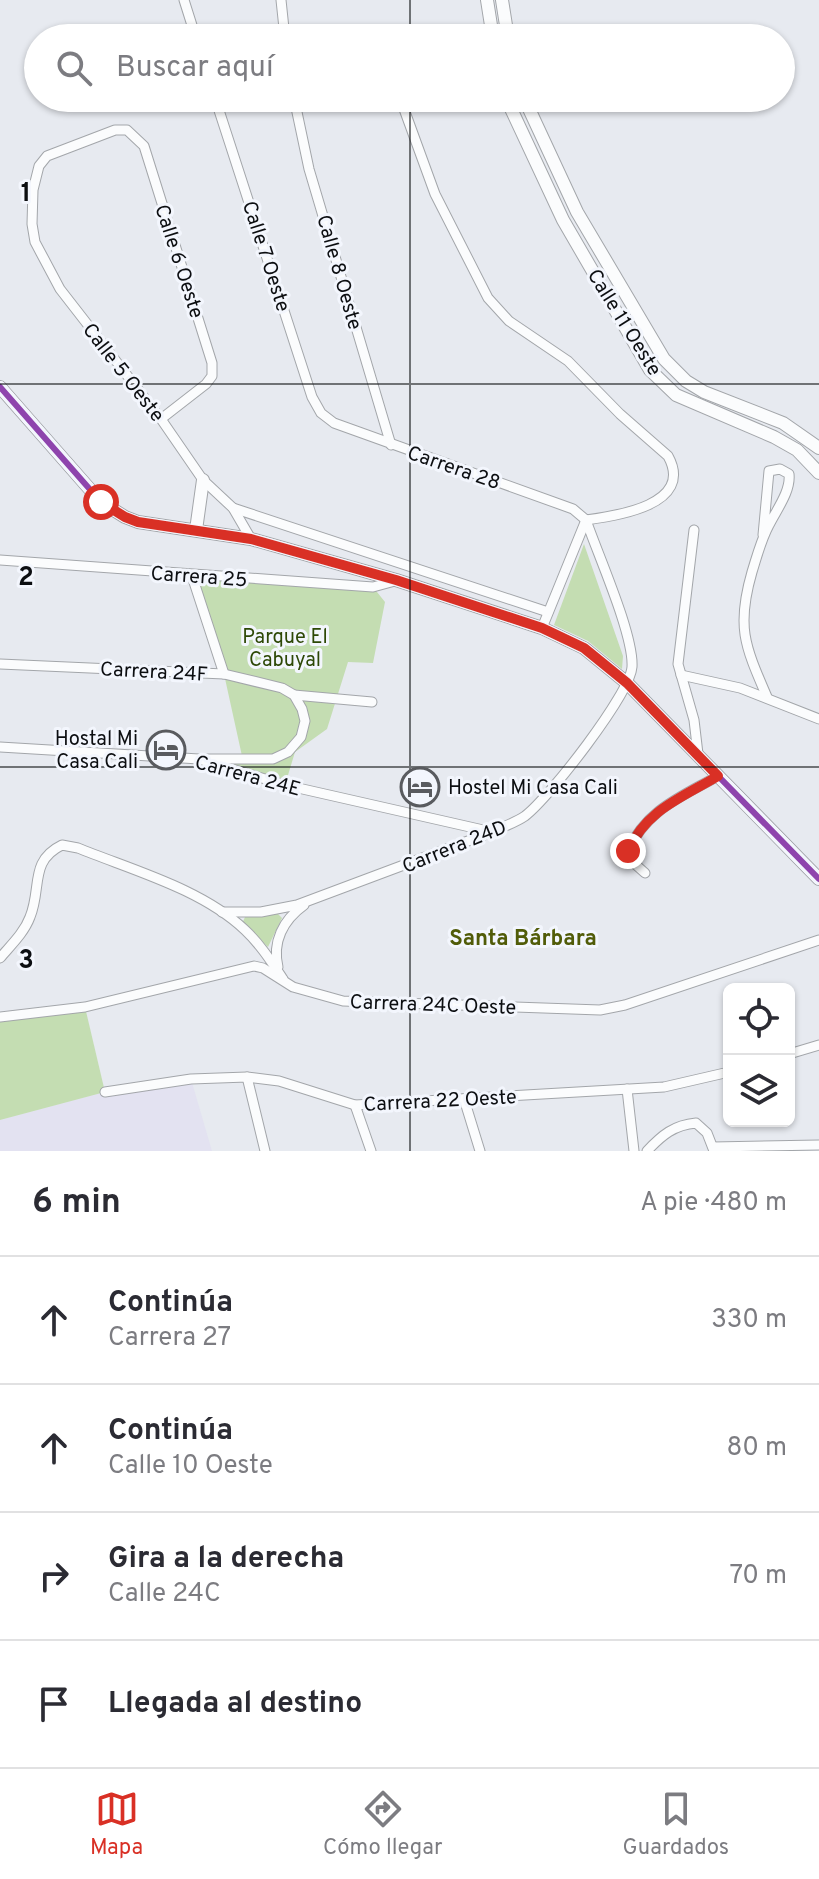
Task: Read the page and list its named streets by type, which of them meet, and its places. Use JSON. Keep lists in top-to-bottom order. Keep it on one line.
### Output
{"streets":{"main road":["Calle 11 Oeste"],"street":["Calle 7 Oeste","Calle 6 Oeste","Calle 8 Oeste","Calle 5 Oeste","Carrera 28","Carrera 25","Carrera 24F","Carrera 24E","Carrera 24D","Carrera 24C Oeste","Carrera 22 Oeste"]},"crossings":[["Calle 7 Oeste","Carrera 28"],["Calle 6 Oeste","Calle 5 Oeste"],["Calle 8 Oeste","Carrera 28"],["Carrera 24E","Carrera 24D"],["Carrera 24D","Carrera 24C Oeste"]],"districts":["Santa Bárbara"],"parks":["Parque El Cabuyal"],"places":{"hotel":["Hostal Mi Casa Cali","Hostel Mi Casa Cali"]},"page":{"search":"Buscar aquí","heading":["6 min","A pie · 480 m"],"list":[["Continúa","Carrera 27","330 m"],["Continúa","Calle 10 Oeste","80 m"],["Gira a la derecha","Calle 24C","70 m"],"Llegada al destino"],"nav":["Mapa","Cómo llegar","Guardados"]},"grid":{"rows":["1","2","3"]}}
